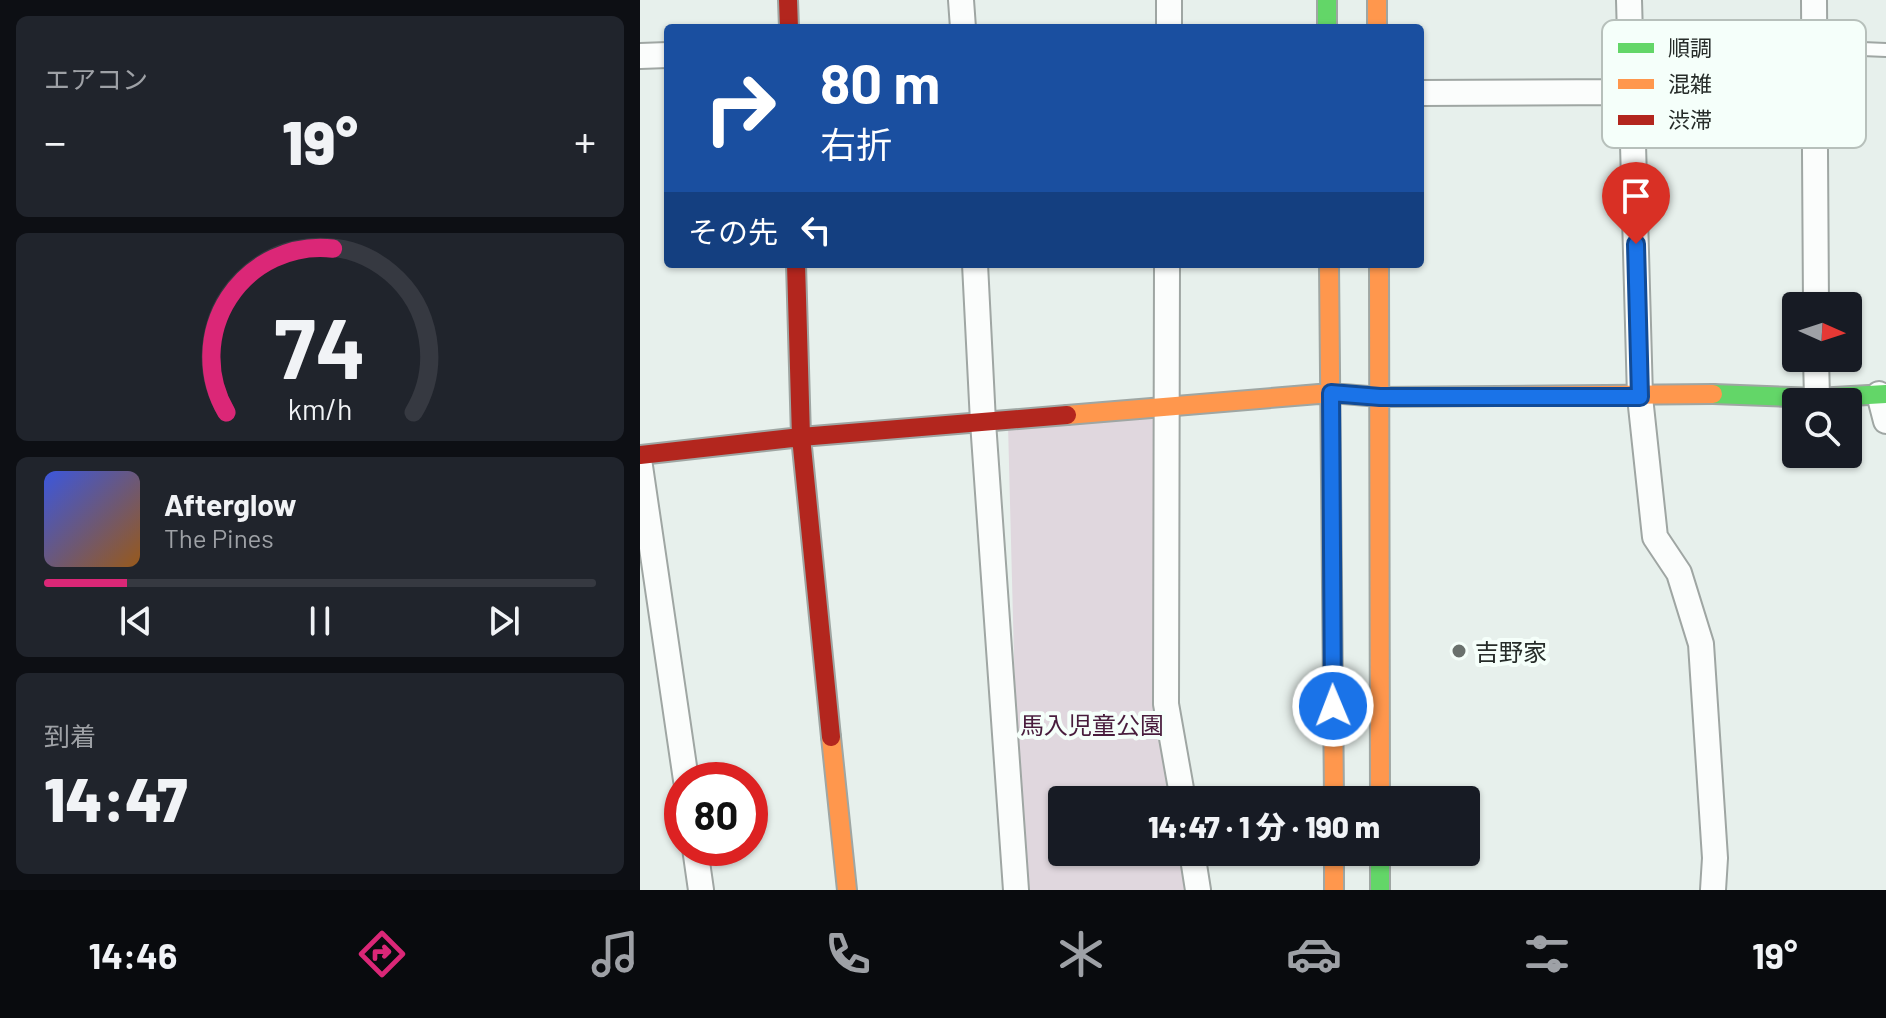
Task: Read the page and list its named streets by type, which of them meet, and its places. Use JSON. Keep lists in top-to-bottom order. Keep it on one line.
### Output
{"parks":["馬入児童公園"],"places":["吉野家"],"legend":["順調","混雑","渋滞"],"north":"right","page":{"tile":["エアコン",["到着","14:47"]],"turn":["80 m","右折"],"heat":["−","19°","+"],"then":"その先","song":["Afterglow","The Pines"],"limit":"80","trip":"14:47 · 1 分 · 190 m","tabs":["14:46","19°"],"gauge":["74","km/h"]}}
